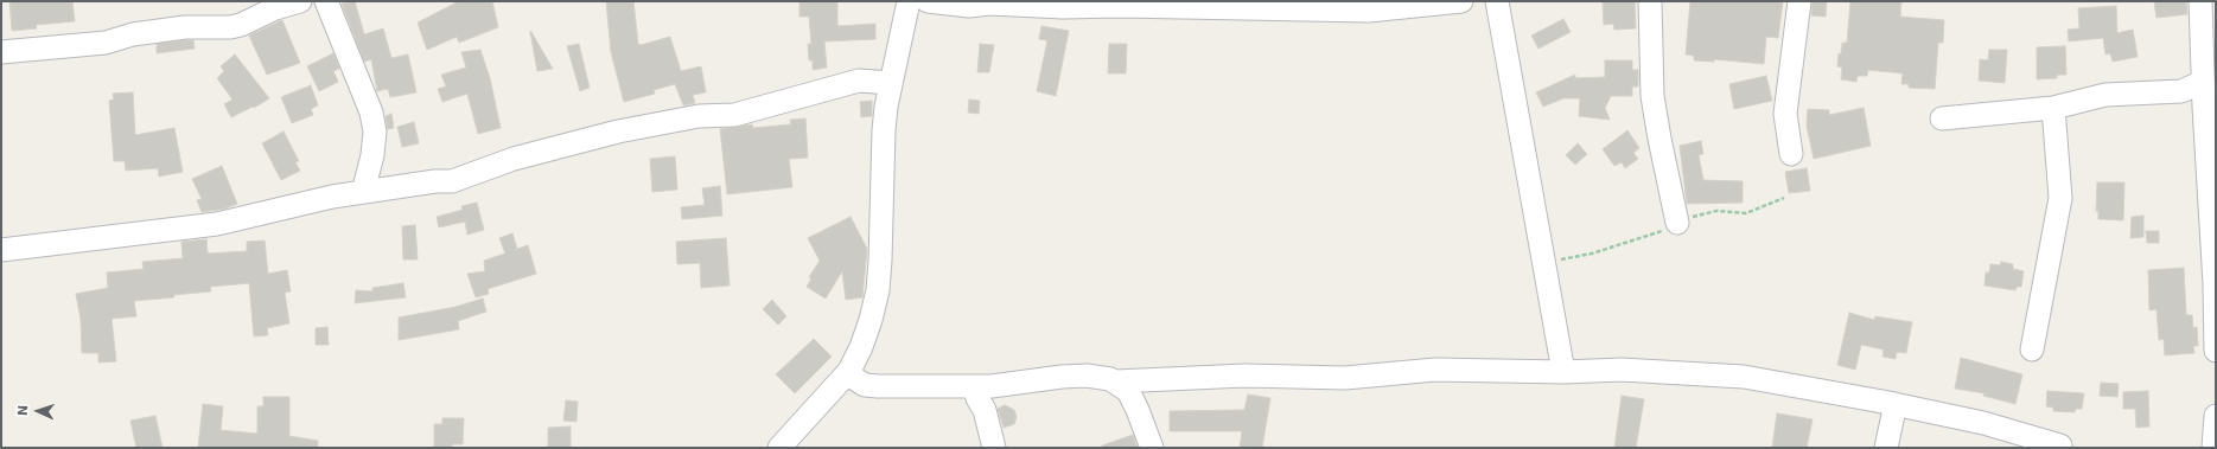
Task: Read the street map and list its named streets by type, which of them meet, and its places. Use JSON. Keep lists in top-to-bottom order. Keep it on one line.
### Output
{"north":"left"}
